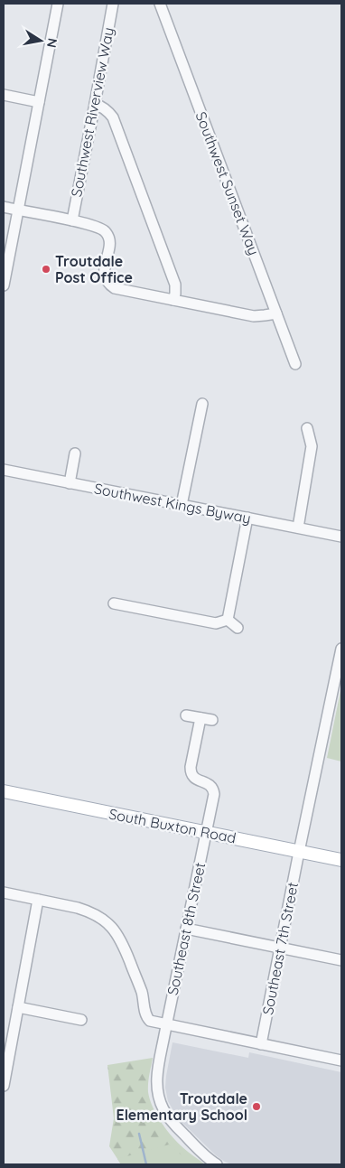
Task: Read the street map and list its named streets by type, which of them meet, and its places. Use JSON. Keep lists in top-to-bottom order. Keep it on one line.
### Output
{"streets":{"main road":["South Buxton Road"],"street":["Southwest Riverview Way","Southwest Sunset Way","Southwest Kings Byway","Southeast 8th Street","Southeast 7th Street"]},"crossings":[["South Buxton Road","Southeast 8th Street"],["South Buxton Road","Southeast 7th Street"]],"places":["Troutdale Post Office","Troutdale Elementary School"],"north":"right"}
